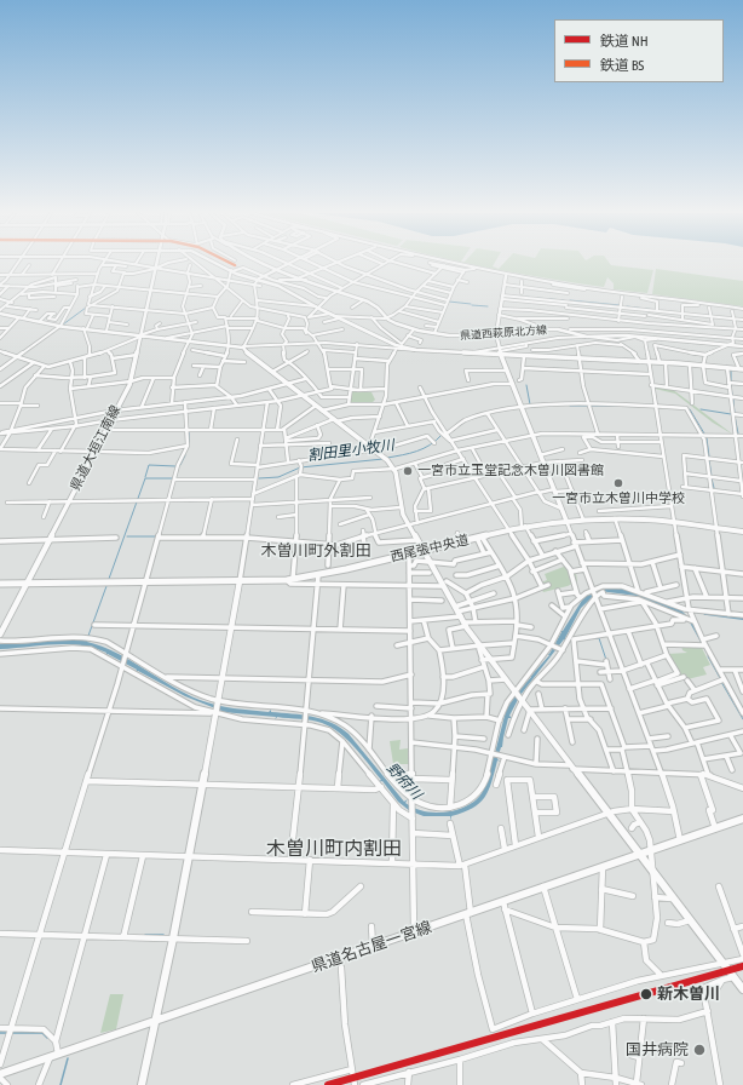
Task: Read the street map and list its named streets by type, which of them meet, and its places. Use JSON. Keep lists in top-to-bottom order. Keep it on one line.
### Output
{"streets":{"main road":["西尾張中央道"],"street":["県道西萩原北方線","県道大垣江南線","県道名古屋一宮線"]},"crossings":[["県道大垣江南線","西尾張中央道"]],"districts":["木曽川町外割田","木曽川町内割田"],"water":["割田里小牧川","野府川"],"places":["一宮市立玉堂記念木曽川図書館","一宮市立木曽川中学校","新木曽川","国井病院"],"lines":["rail line BS","rail line NH"],"legend":["鉄道 NH","鉄道 BS"]}
